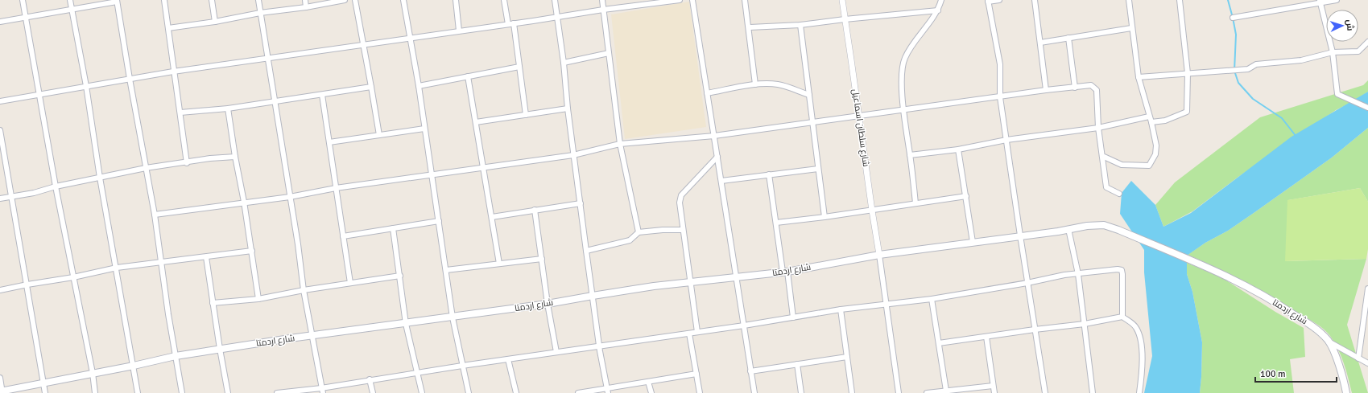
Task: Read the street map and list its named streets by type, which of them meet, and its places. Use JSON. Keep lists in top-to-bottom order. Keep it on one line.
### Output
{"streets":{"main road":["شارع اردمتا"],"street":["شارع سلطان اسماعيل"]},"crossings":[["شارع سلطان اسماعيل","شارع اردمتا"]],"scale_bar":"100 m","north":"right"}
